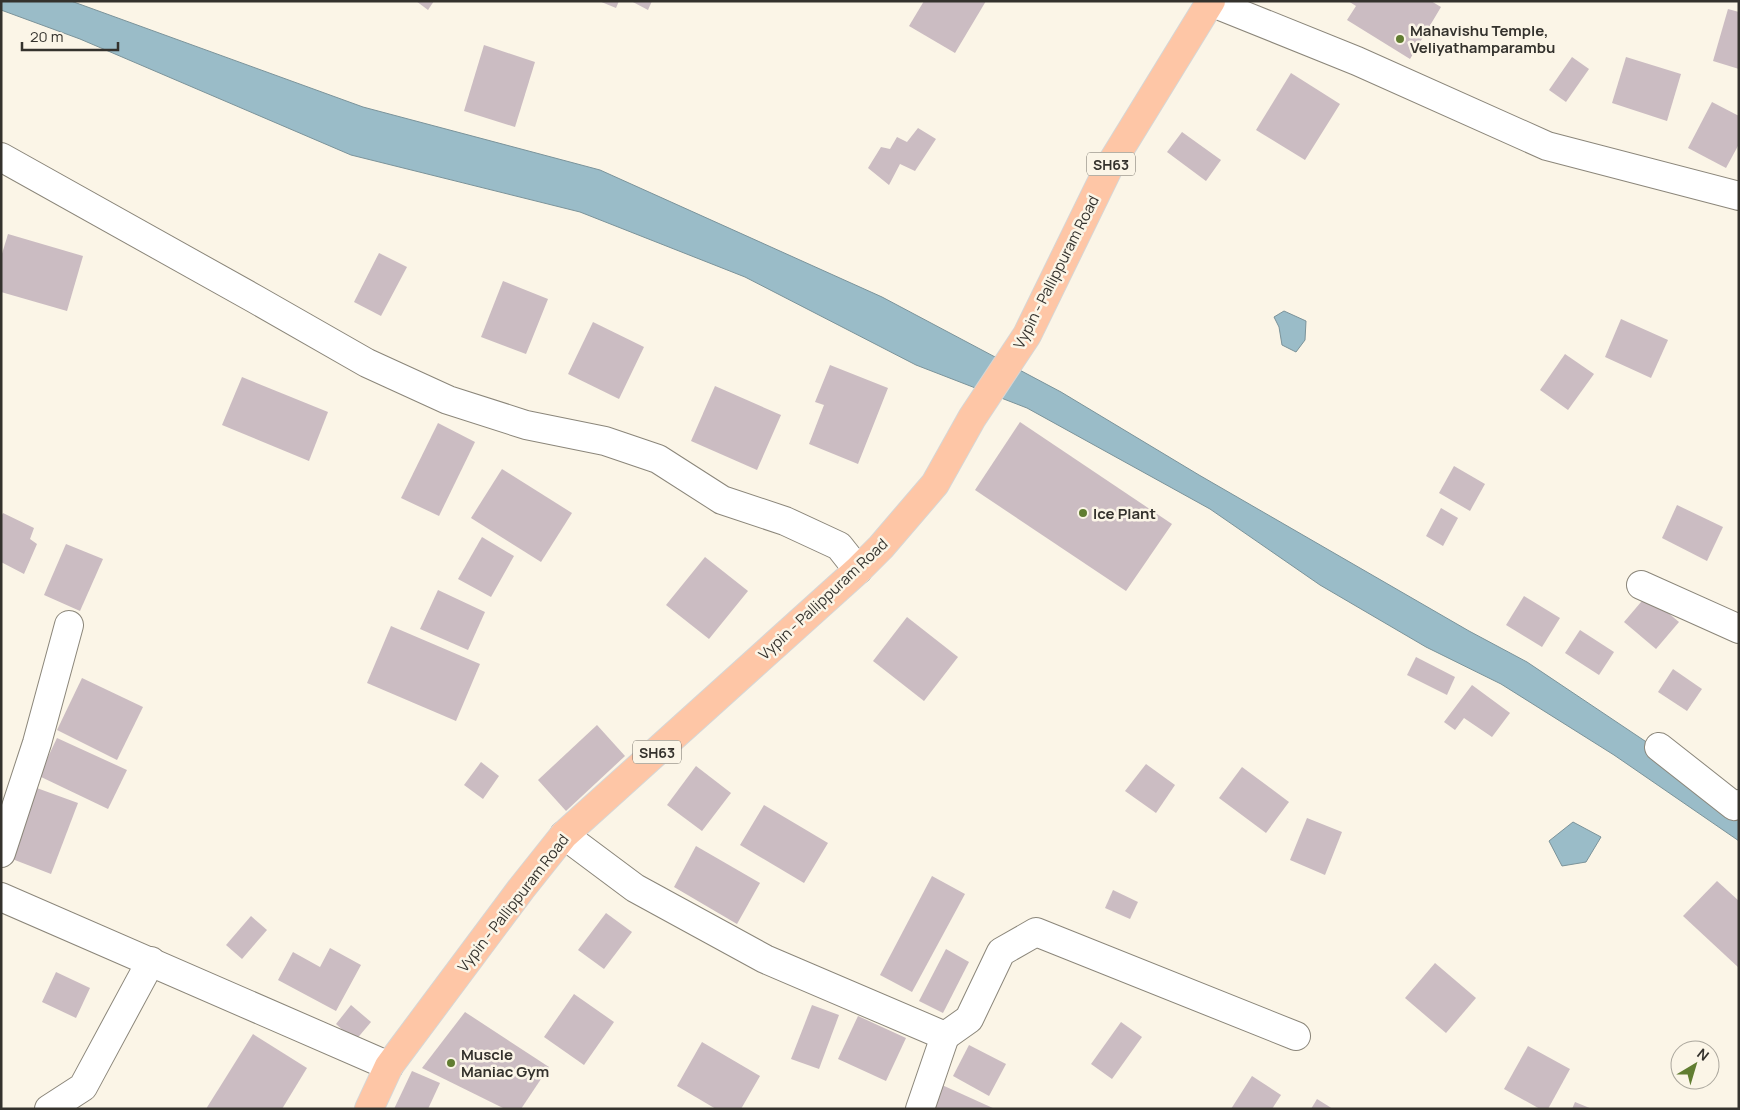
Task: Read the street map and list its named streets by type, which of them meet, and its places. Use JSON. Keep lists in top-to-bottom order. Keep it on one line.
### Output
{"streets":{"main road":["SH63","Vypin - Pallippuram Road"]},"places":["Mahavishu Temple, Veliyathamparambu","Ice Plant","Muscle Maniac Gym"],"scale_bar":"20 m","north":"top right"}
